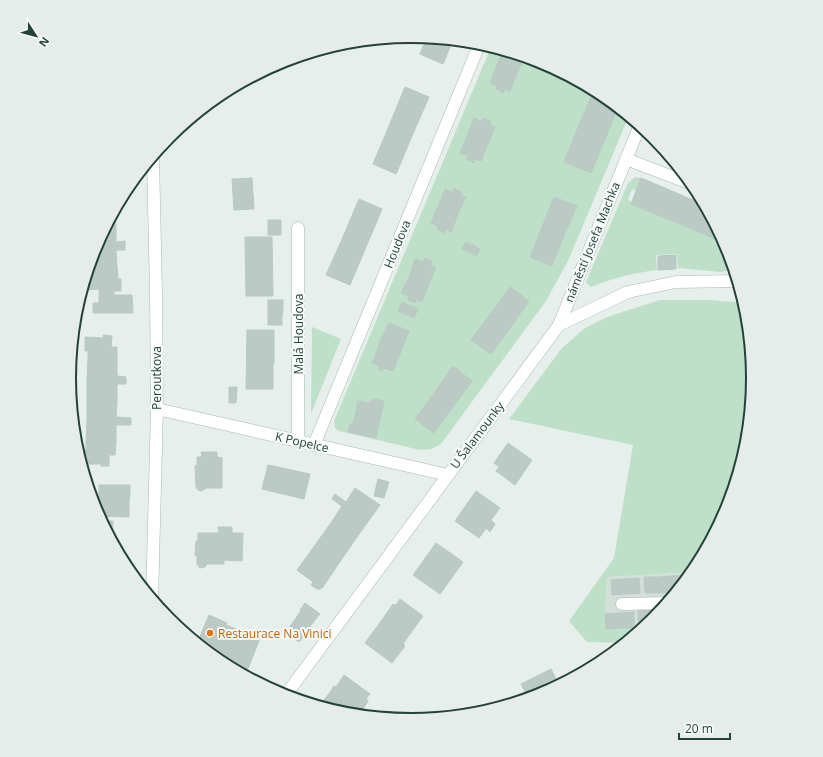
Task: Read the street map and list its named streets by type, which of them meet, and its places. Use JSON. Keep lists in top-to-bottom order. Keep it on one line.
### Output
{"streets":{"street":["náměstí Josefa Machka","Houdova","Malá Houdova","Peroutkova","U Šalamounky","K Popelce"]},"crossings":[["náměstí Josefa Machka","U Šalamounky"],["Houdova","K Popelce"],["Malá Houdova","K Popelce"],["Peroutkova","K Popelce"],["U Šalamounky","K Popelce"]],"places":["Restaurace Na Vinici"],"scale_bar":"20 m","north":"bottom right"}
